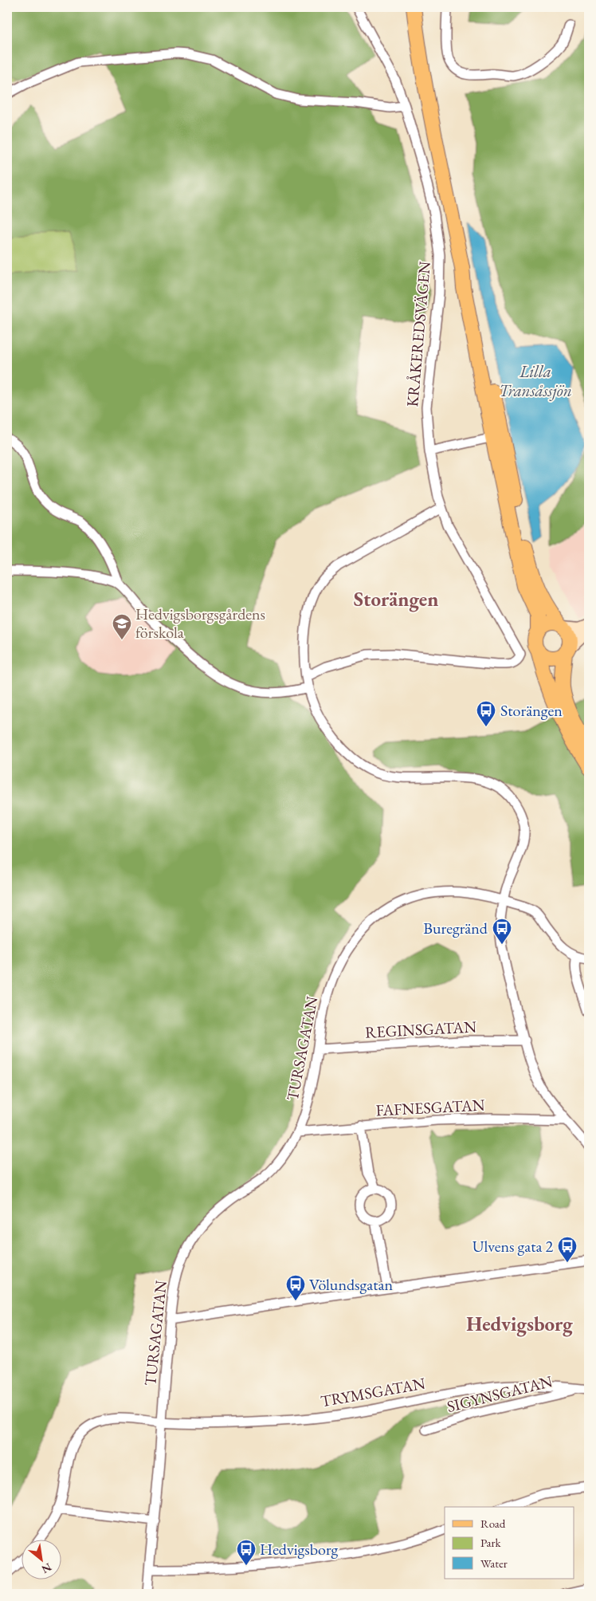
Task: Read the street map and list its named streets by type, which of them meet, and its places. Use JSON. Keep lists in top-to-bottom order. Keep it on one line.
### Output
{"streets":{"street":["KRÅKEREDSVÄGEN","REGINSGATAN","TURSAGATAN","FAFNESGATAN","TRYMSGATAN","SIGYNSGATAN"]},"crossings":[["REGINSGATAN","TURSAGATAN"],["TURSAGATAN","FAFNESGATAN"],["TURSAGATAN","TRYMSGATAN"],["TRYMSGATAN","SIGYNSGATAN"]],"districts":["Storängen","Hedvigsborg"],"water":["Lilla Transåssjön"],"places":{"school or university":["Hedvigsborgsgårdens förskola"],"bus stop":["Storängen","Buregränd","Ulvens gata 2","Völundsgatan","Hedvigsborg"]},"legend":["Road","Park","Water"],"north":"bottom right"}
